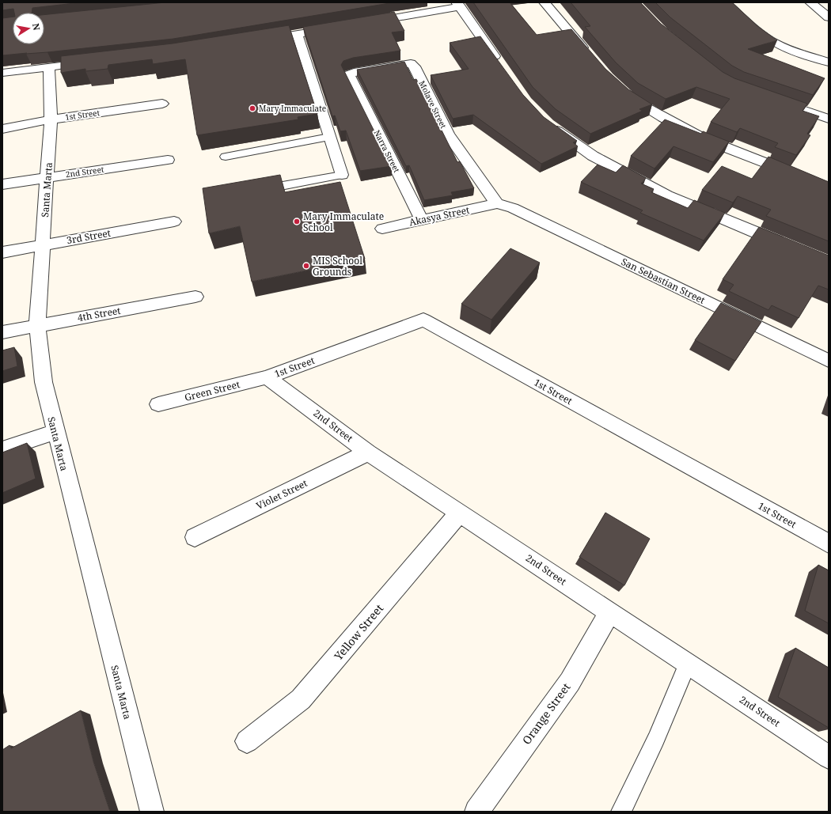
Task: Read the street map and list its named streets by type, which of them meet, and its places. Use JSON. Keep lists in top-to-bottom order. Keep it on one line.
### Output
{"streets":{"street":["Molave Street","1st Street","Narra Street","2nd Street","Santa Marta","Akasya Street","3rd Street","San Sebastian Street","4th Street","Green Street","Violet Street","Yellow Street","Orange Street"]},"crossings":[["Molave Street","Narra Street"],["Molave Street","Akasya Street"],["Molave Street","San Sebastian Street"],["1st Street","2nd Street"],["1st Street","Santa Marta"],["1st Street","Green Street"],["Narra Street","Akasya Street"],["2nd Street","Santa Marta"],["2nd Street","Green Street"],["2nd Street","Violet Street"],["2nd Street","Yellow Street"],["2nd Street","Orange Street"],["Santa Marta","3rd Street"],["Santa Marta","4th Street"],["Akasya Street","San Sebastian Street"]],"places":["Mary Immaculate","Mary Immaculate School","MIS School Grounds"],"north":"right"}
